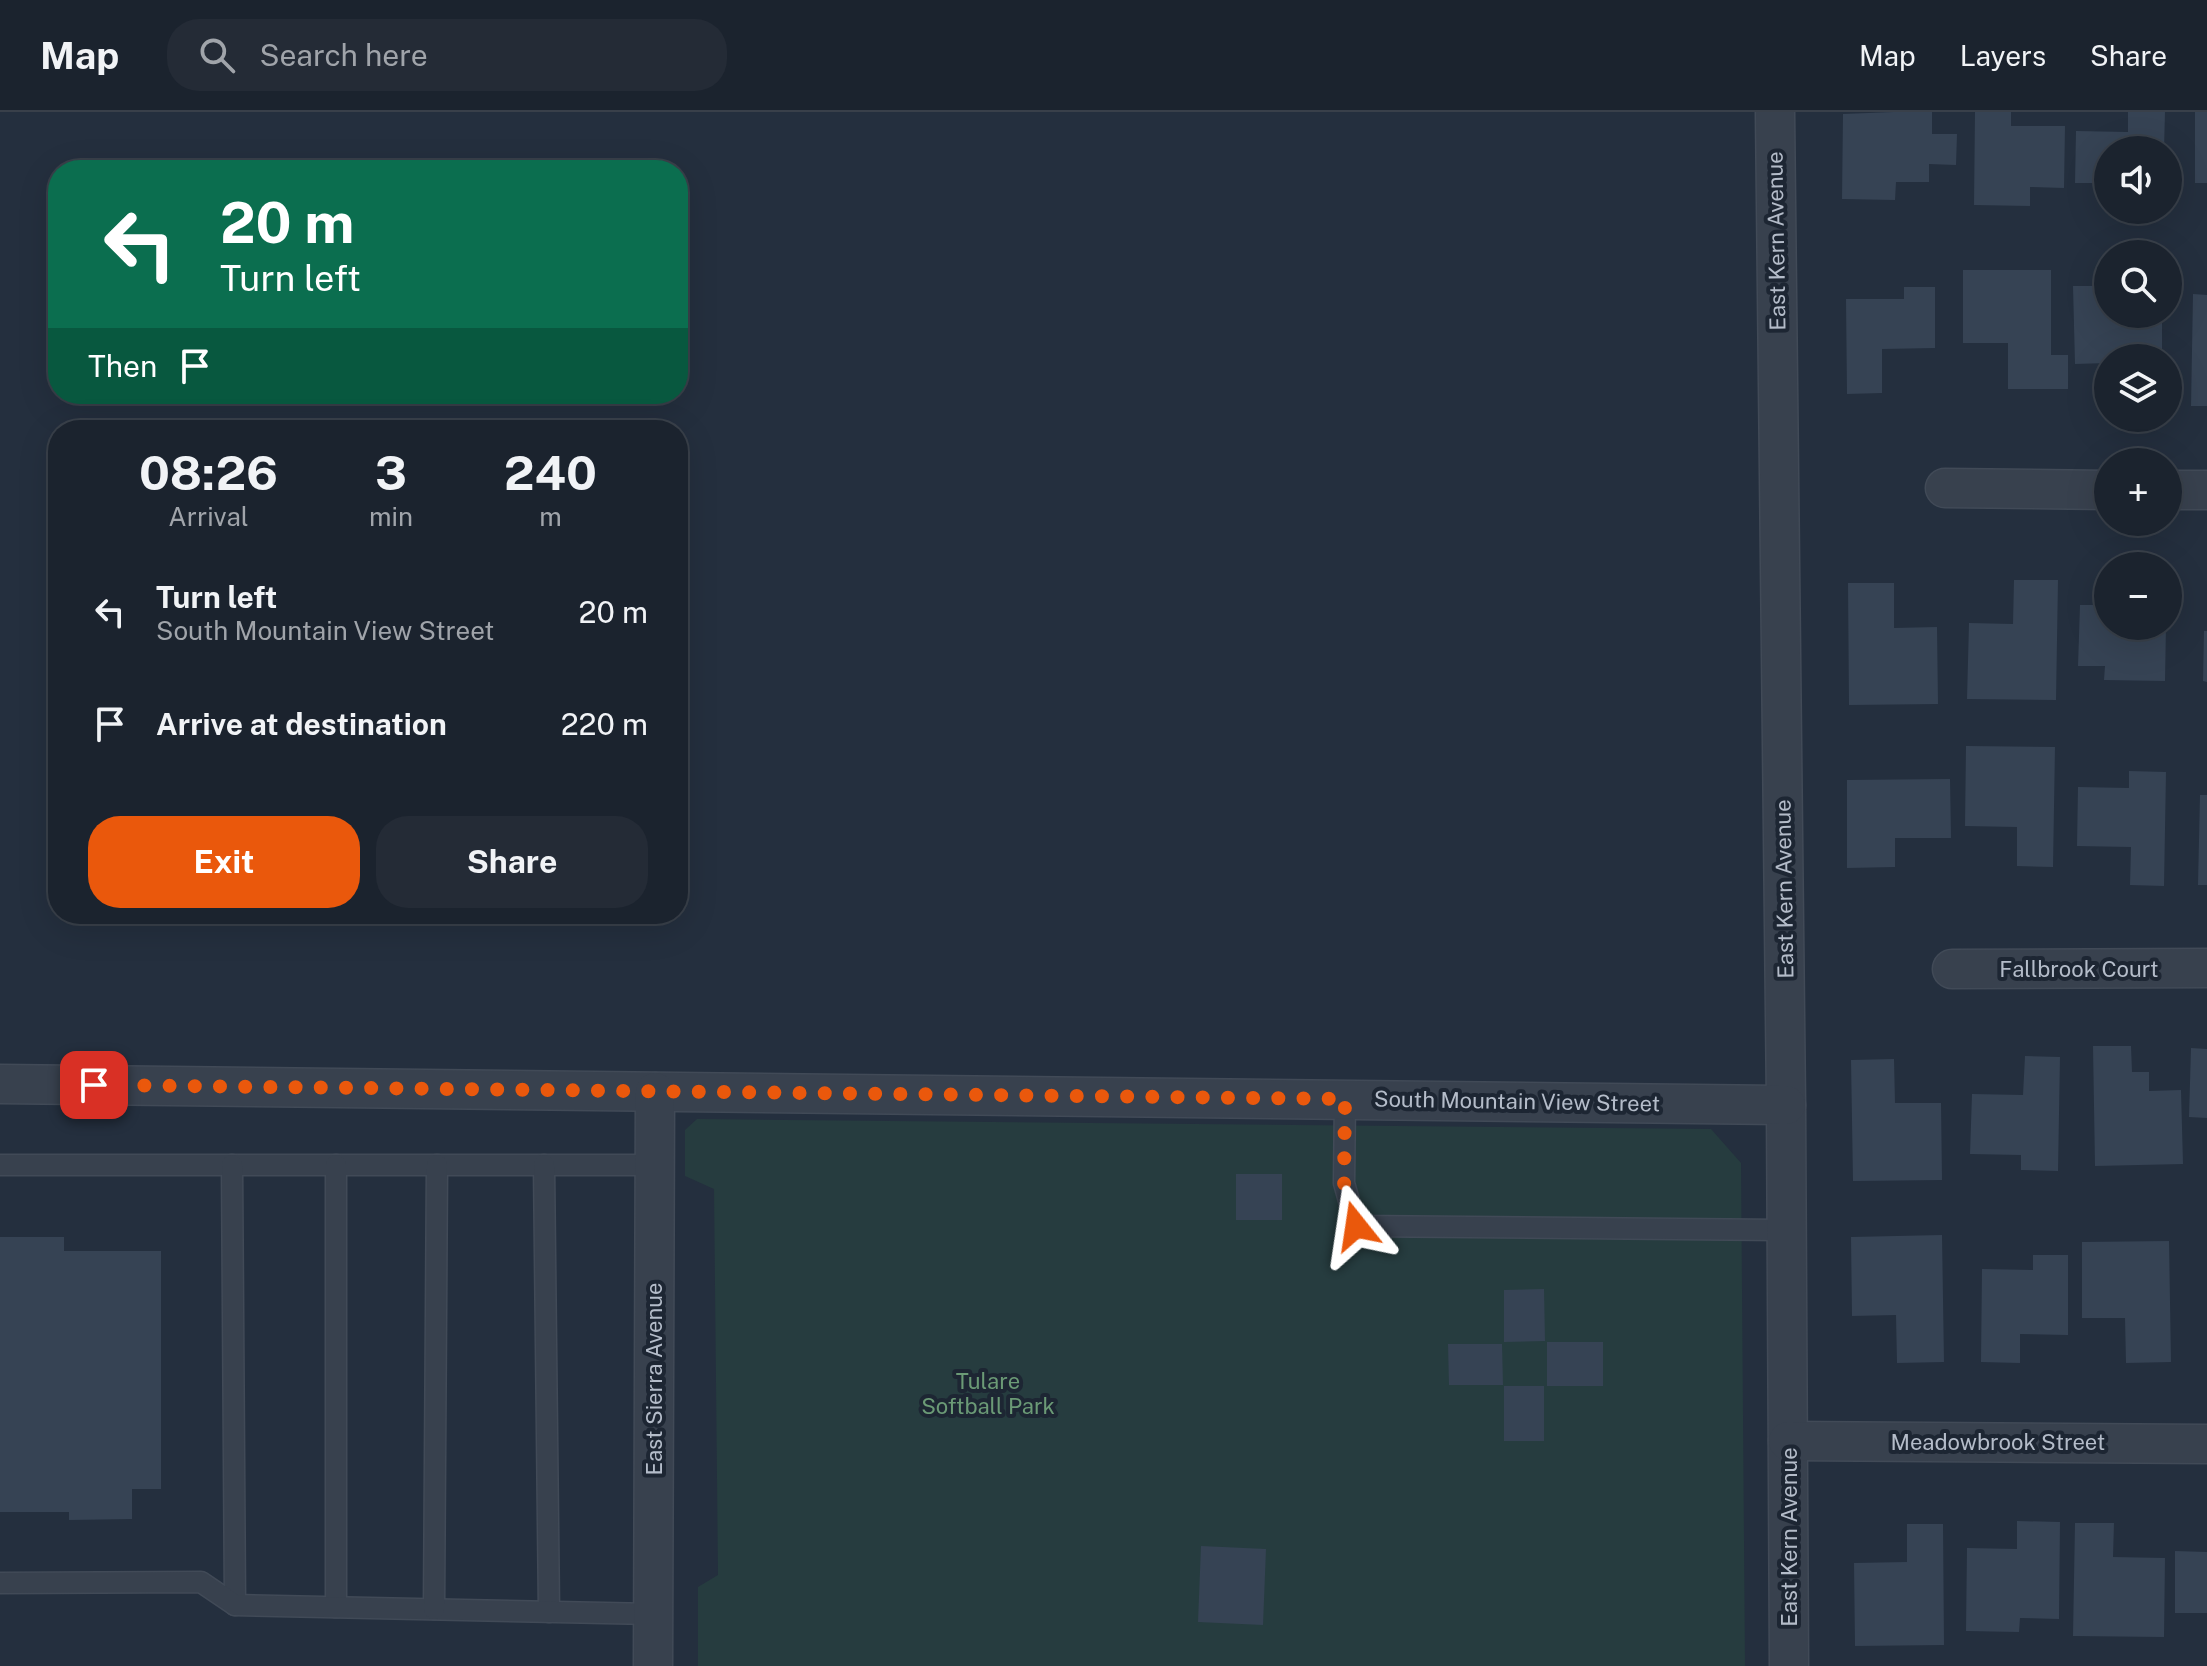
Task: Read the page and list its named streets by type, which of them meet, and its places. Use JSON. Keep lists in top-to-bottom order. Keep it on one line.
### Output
{"streets":{"street":["East Kern Avenue","Fallbrook Court","South Mountain View Street","East Sierra Avenue","Meadowbrook Street"]},"crossings":[["East Kern Avenue","South Mountain View Street"],["East Kern Avenue","Meadowbrook Street"],["South Mountain View Street","East Sierra Avenue"]],"parks":["Tulare Softball Park"],"page":{"header":"Map","search":"Search here","nav":["Map","Layers","Share"],"map_buttons":["+","−"],"turn":["20 m","Turn left"],"then":"Then","eta":["08:26","Arrival","3","min","240","m"],"list":[{"name":"Turn left","note":"South Mountain View Street","value":"20 m"},{"name":"Arrive at destination","value":"220 m"}],"buttons":["Exit","Share"]}}
